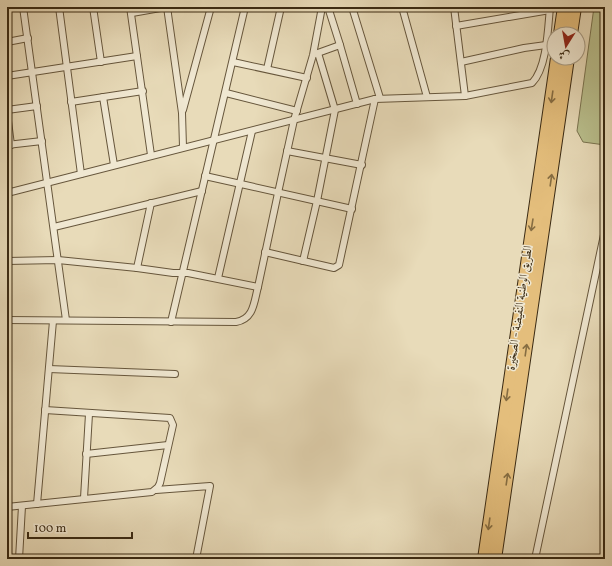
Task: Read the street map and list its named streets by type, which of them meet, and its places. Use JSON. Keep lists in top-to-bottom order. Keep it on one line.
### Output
{"streets":{"highway":["الطريق الوطنية النفيضة - الصخيرة"]},"scale_bar":"100 m","north":"bottom"}
